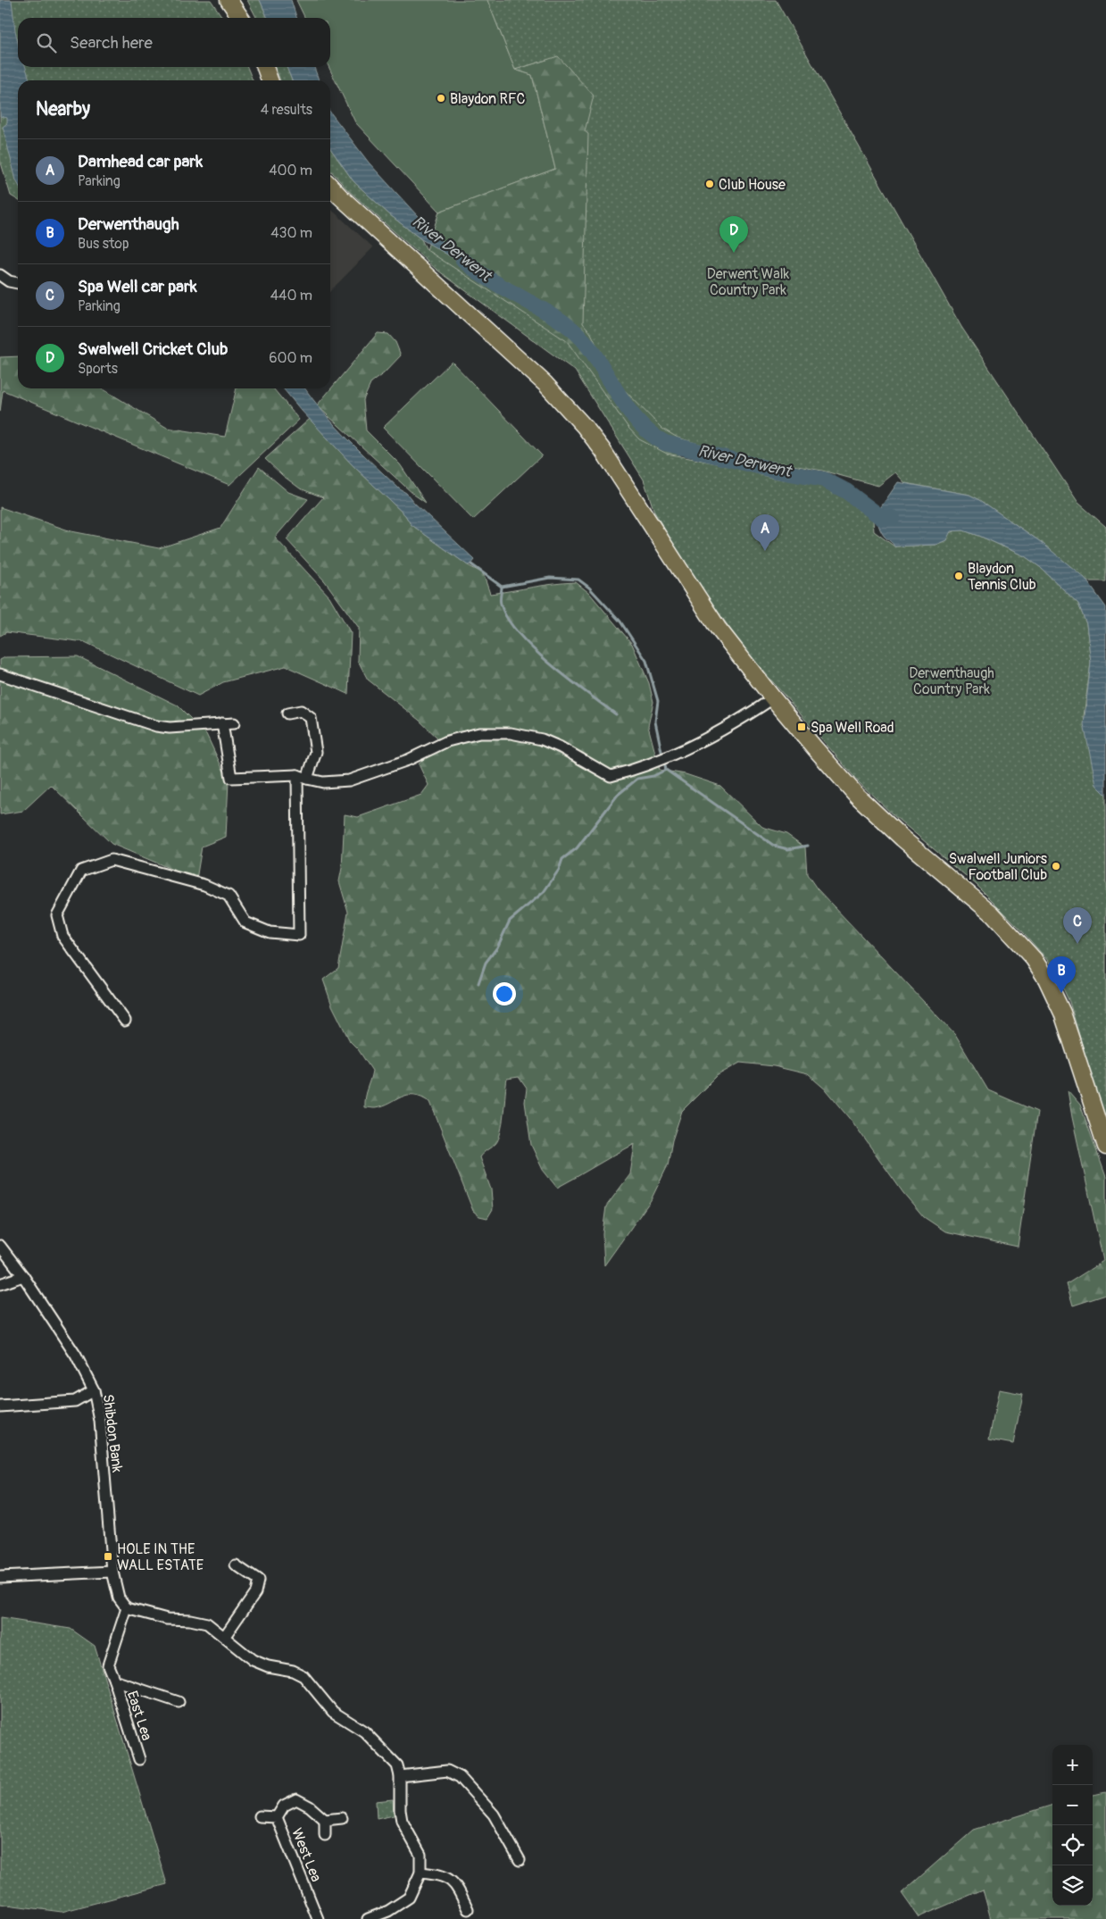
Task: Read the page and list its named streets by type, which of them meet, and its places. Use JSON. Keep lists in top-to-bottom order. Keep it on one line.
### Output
{"streets":{"street":["Shibdon Bank","East Lea","West Lea"]},"crossings":[["Shibdon Bank","East Lea"]],"water":["River Derwent"],"parks":["Derwent Walk Country Park","Derwenthaugh Country Park"],"places":{"other":["Blaydon RFC","Club House","Blaydon Tennis Club","Swalwell Juniors Football Club"],"transit":["Spa Well Road","HOLE IN THE WALL ESTATE"]},"page":{"search":"Search here","heading":["Nearby","4 results"],"list":[{"mark":"A","name":"Damhead car park","note":"Parking","value":"400 m"},{"mark":"B","name":"Derwenthaugh","note":"Bus stop","value":"430 m"},{"mark":"C","name":"Spa Well car park","note":"Parking","value":"440 m"},{"mark":"D","name":"Swalwell Cricket Club","note":"Sports","value":"600 m"}],"pins":["D","A","C","B"],"map_buttons":["+","−"]}}
